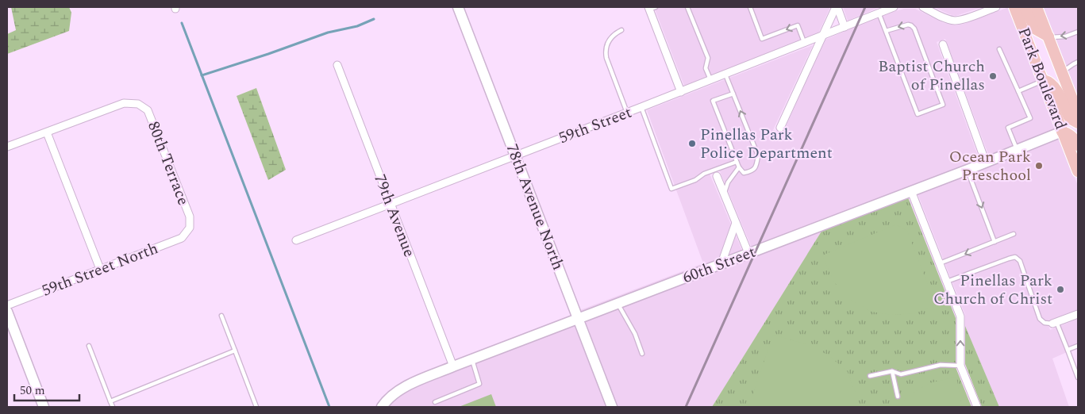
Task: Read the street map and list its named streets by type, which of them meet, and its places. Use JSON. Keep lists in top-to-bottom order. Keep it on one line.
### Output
{"streets":{"main road":["Park Boulevard"],"street":["59th Street","80th Terrace","78th Avenue North","79th Avenue","60th Street","59th Street North"]},"crossings":[["Park Boulevard","60th Street"],["59th Street","78th Avenue North"],["59th Street","79th Avenue"],["80th Terrace","59th Street North"],["78th Avenue North","60th Street"],["79th Avenue","60th Street"]],"places":["Baptist Church of Pinellas","Pinellas Park Police Department","Ocean Park Preschool","Pinellas Park Church of Christ"],"scale_bar":"50 m"}
